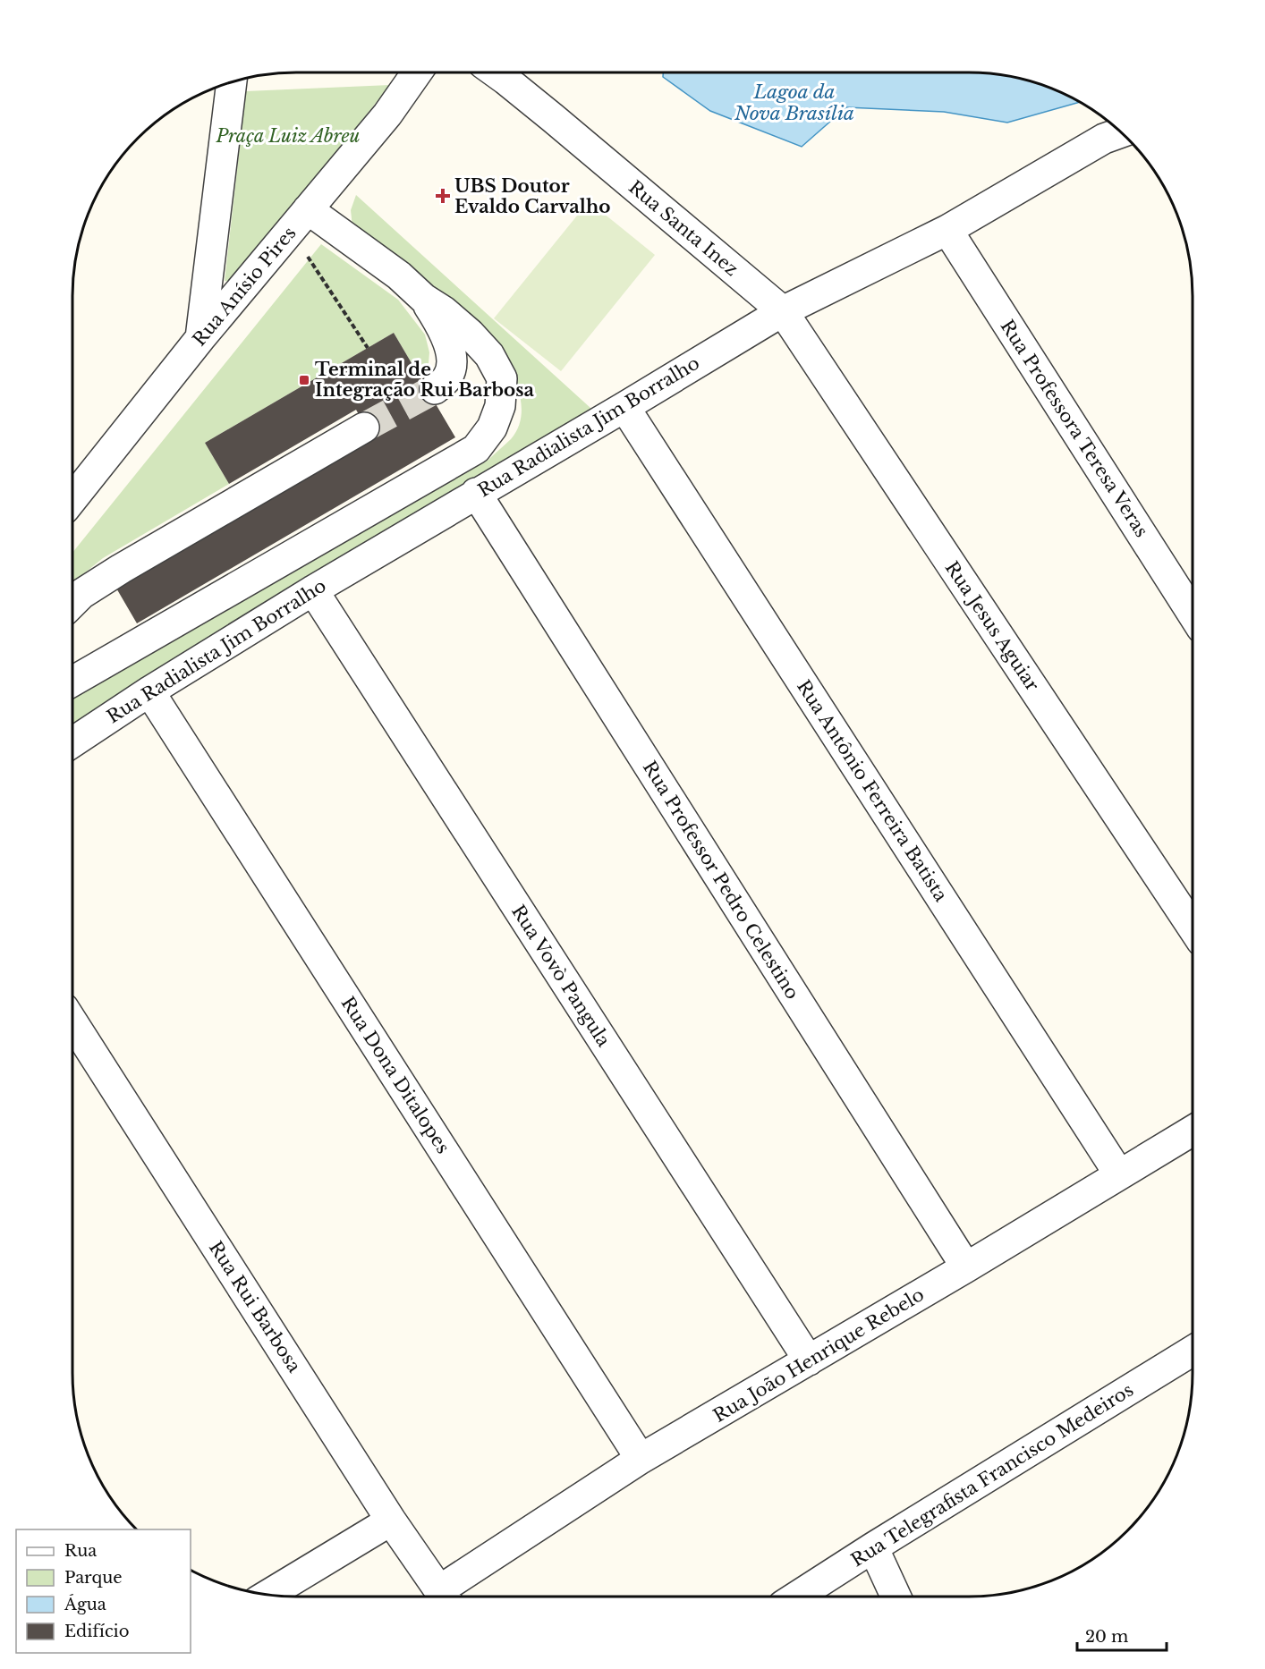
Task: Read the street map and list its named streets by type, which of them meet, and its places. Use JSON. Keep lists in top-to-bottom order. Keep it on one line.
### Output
{"streets":{"street":["Rua Santa Inez","Rua Anísio Pires","Rua Radialista Jim Borralho","Rua Professora Teresa Veras","Rua Jesus Aguiar","Rua Antônio Ferreira Batista","Rua Professor Pedro Celestino","Rua Vovò Pangula","Rua Dona Ditalopes","Rua Rui Barbosa","Rua João Henrique Rebelo","Rua Telegrafista Francisco Medeiros"]},"crossings":[["Rua Santa Inez","Rua Radialista Jim Borralho"],["Rua Santa Inez","Rua Jesus Aguiar"],["Rua Radialista Jim Borralho","Rua Professora Teresa Veras"],["Rua Radialista Jim Borralho","Rua Jesus Aguiar"],["Rua Radialista Jim Borralho","Rua Antônio Ferreira Batista"],["Rua Radialista Jim Borralho","Rua Professor Pedro Celestino"],["Rua Radialista Jim Borralho","Rua Vovò Pangula"],["Rua Radialista Jim Borralho","Rua Dona Ditalopes"],["Rua Antônio Ferreira Batista","Rua João Henrique Rebelo"],["Rua Professor Pedro Celestino","Rua João Henrique Rebelo"],["Rua Vovò Pangula","Rua João Henrique Rebelo"],["Rua Dona Ditalopes","Rua João Henrique Rebelo"]],"water":["Lagoa da Nova Brasília"],"parks":["Praça Luiz Abreu"],"places":{"health":["UBS Doutor Evaldo Carvalho"],"transit":["Terminal de Integração Rui Barbosa"]},"legend":["Rua","Parque","Água","Edifício"],"scale_bar":"20 m"}
